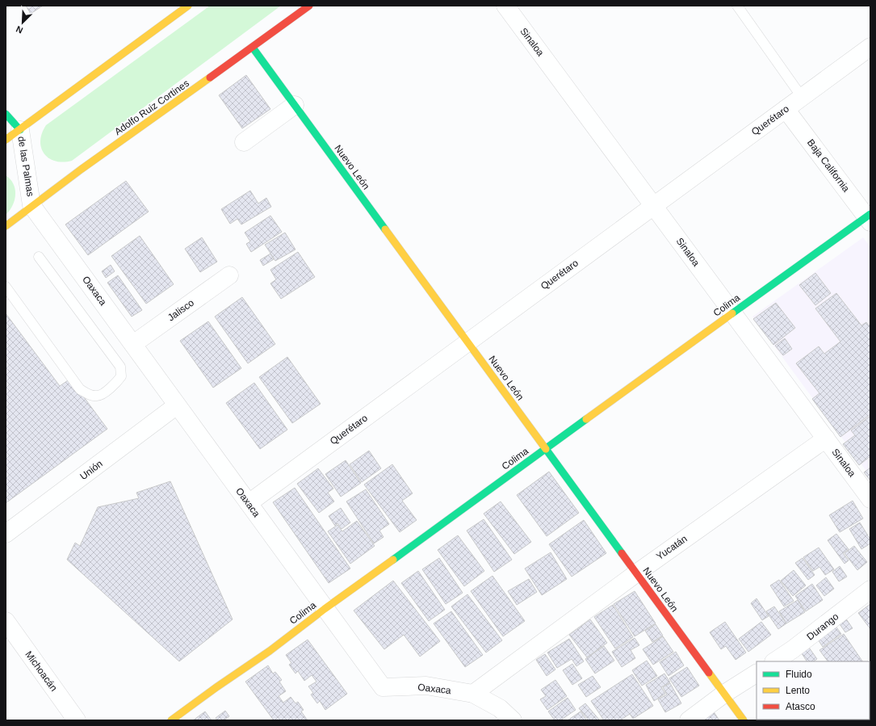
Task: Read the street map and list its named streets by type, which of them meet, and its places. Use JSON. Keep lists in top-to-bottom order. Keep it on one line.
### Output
{"streets":{"street":["Sinaloa","Adolfo Ruiz Cortines","Querétaro","Baja California","de las Palmas","Nuevo León","Oaxaca","Colima","Jalisco","Unión","Yucatán","Durango","Michoacán"]},"crossings":[["Sinaloa","Querétaro"],["Sinaloa","Colima"],["Sinaloa","Yucatán"],["Adolfo Ruiz Cortines","de las Palmas"],["Adolfo Ruiz Cortines","Nuevo León"],["Adolfo Ruiz Cortines","Oaxaca"],["Querétaro","Baja California"],["Querétaro","Nuevo León"],["Querétaro","Oaxaca"],["Baja California","Colima"],["de las Palmas","Oaxaca"],["Nuevo León","Colima"],["Nuevo León","Yucatán"],["Oaxaca","Colima"],["Oaxaca","Jalisco"],["Oaxaca","Unión"],["Oaxaca","Yucatán"]],"legend":["Fluido","Lento","Atasco"],"north":"bottom left"}
